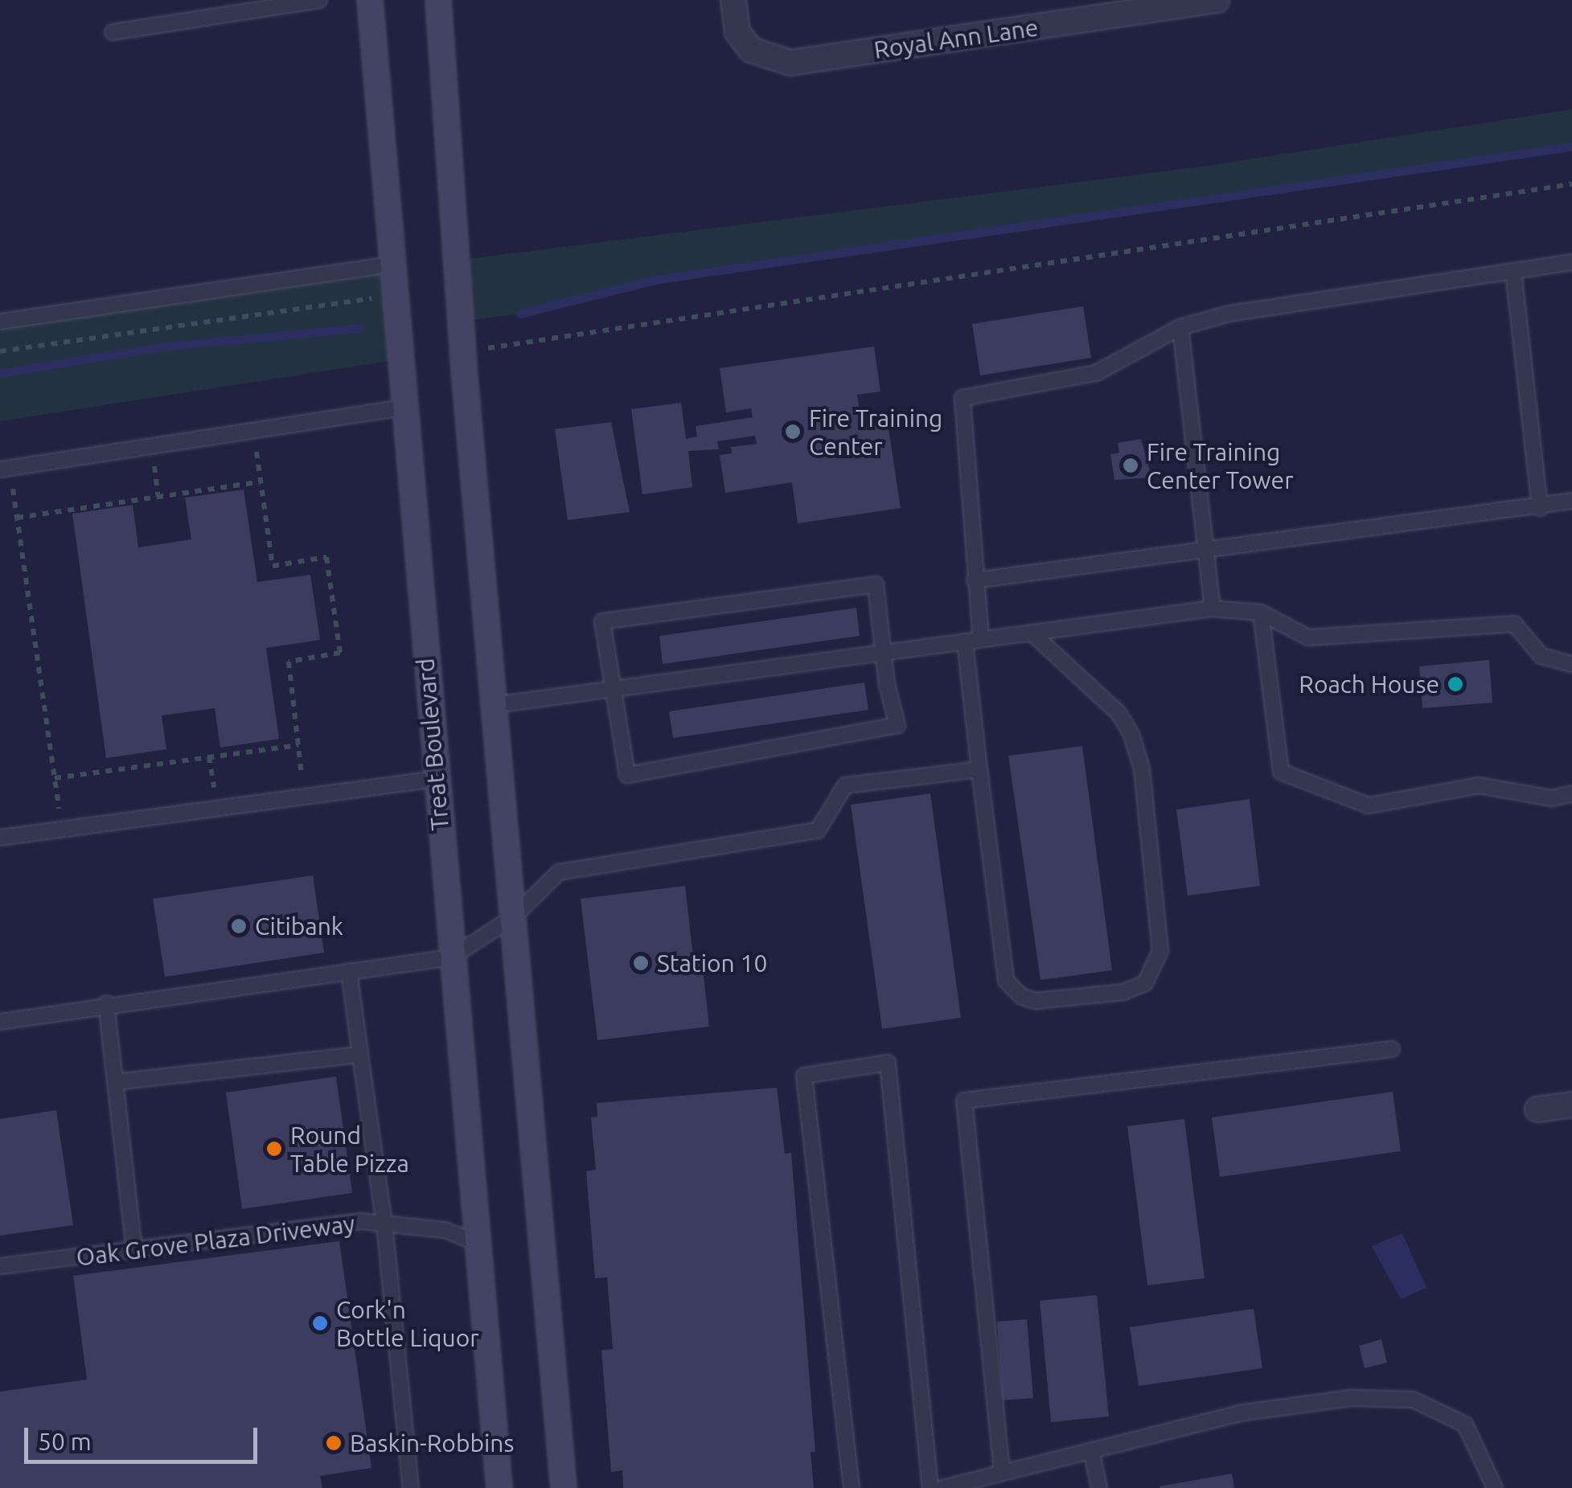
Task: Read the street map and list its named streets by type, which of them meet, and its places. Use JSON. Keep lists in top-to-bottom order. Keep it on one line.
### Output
{"streets":{"main road":["Treat Boulevard"],"street":["Royal Ann Lane"],"lane":["Oak Grove Plaza Driveway"]},"crossings":[["Treat Boulevard","Oak Grove Plaza Driveway"]],"places":["Fire Training Center","Fire Training Center Tower","Roach House","Citibank","Station 10","Round Table Pizza","Cork'n Bottle Liquor","Baskin-Robbins"],"scale_bar":"50 m"}
